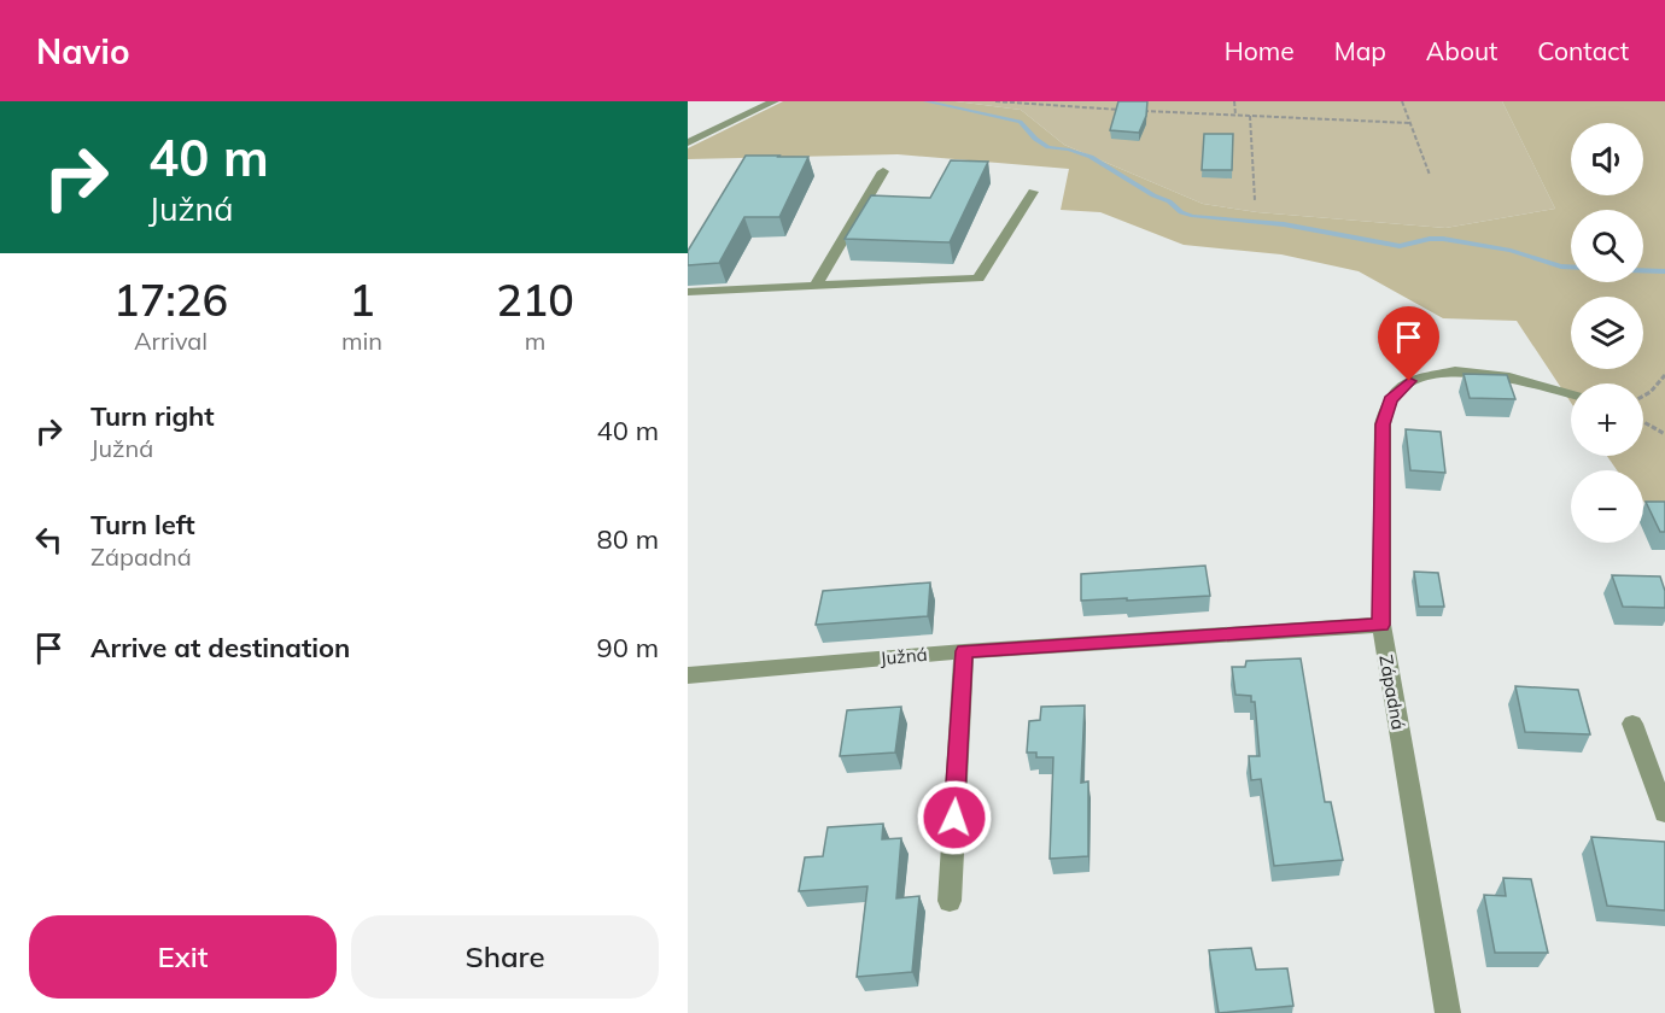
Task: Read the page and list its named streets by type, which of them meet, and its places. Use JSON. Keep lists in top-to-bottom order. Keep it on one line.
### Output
{"streets":{"street":["Južná","Západná"]},"crossings":[["Južná","Západná"]],"page":{"header":"Navio","nav":["Home","Map","About","Contact"],"turn":["40 m","Južná"],"map_buttons":["+","−"],"eta":["17:26","Arrival","1","min","210","m"],"list":[{"name":"Turn right","note":"Južná","value":"40 m"},{"name":"Turn left","note":"Západná","value":"80 m"},{"name":"Arrive at destination","value":"90 m"}],"buttons":["Exit","Share"]}}
